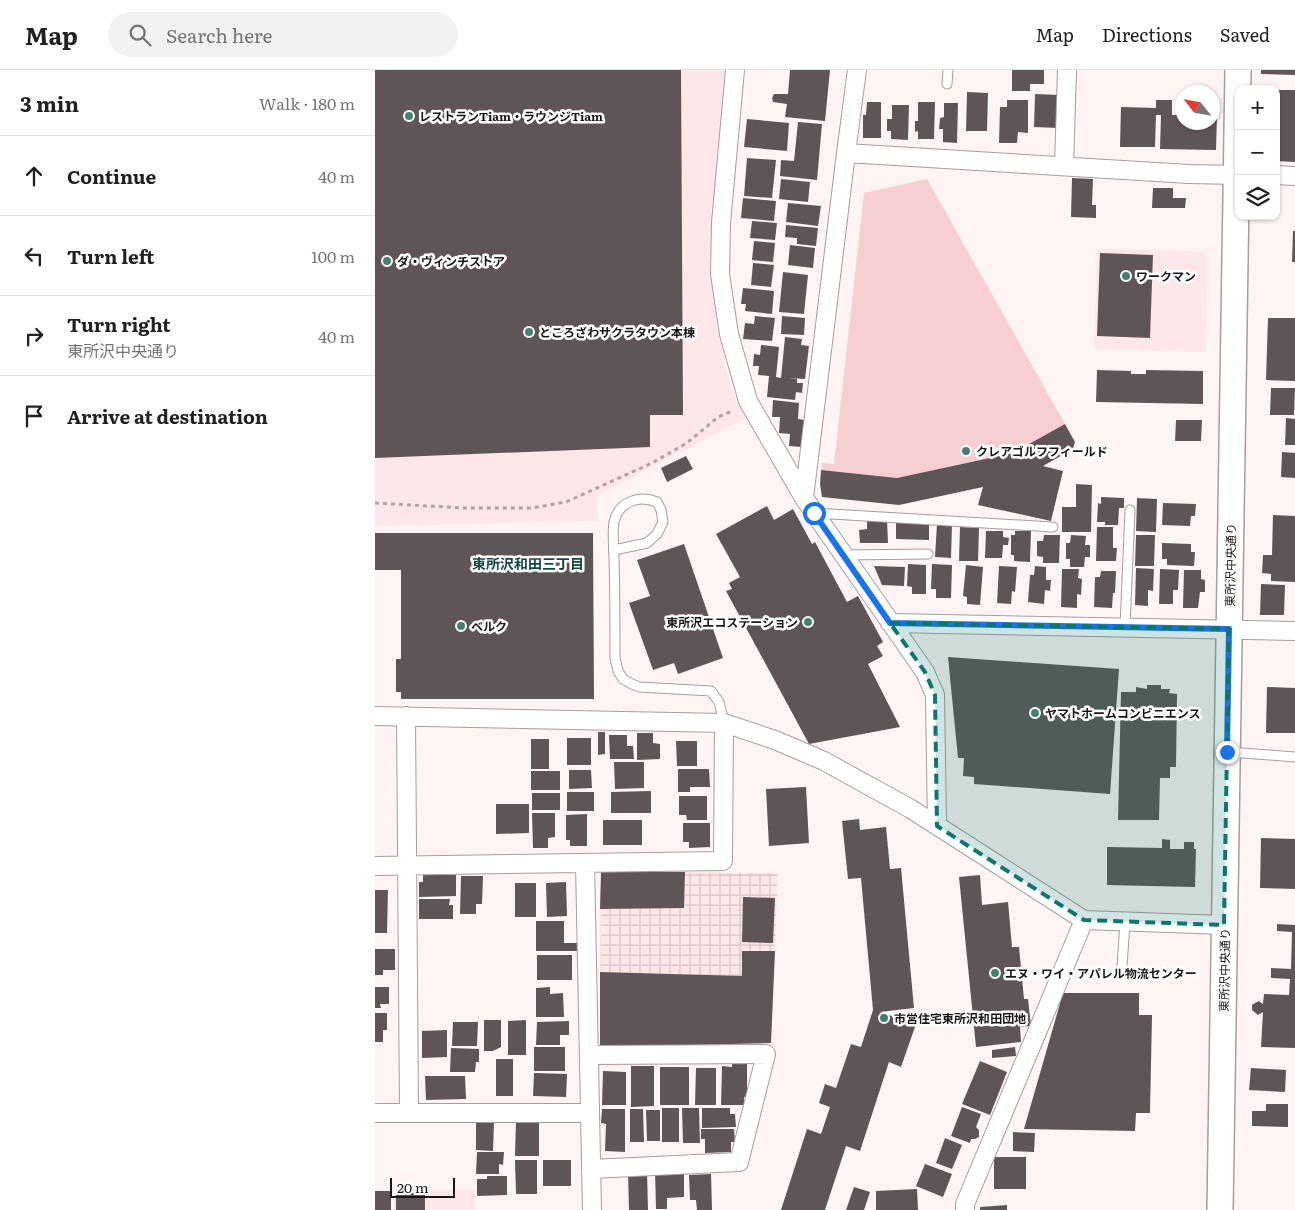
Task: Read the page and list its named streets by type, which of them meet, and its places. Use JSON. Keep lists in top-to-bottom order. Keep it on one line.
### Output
{"streets":{"street":["東所沢中央通り"]},"districts":["東所沢和田三丁目"],"places":["レストランTiam・ラウンジTiam","ダ・ヴィンチストア","ワークマン","ところざわサクラタウン本棟","クレアゴルフフィールド","東所沢エコステーション","ベルク","ヤマトホームコンビニエンス","エヌ・ワイ・アパレル物流センター","市営住宅東所沢和田団地"],"scale_bar":"20 m","north":"top left","page":{"header":"Map","search":"Search here","nav":["Map","Directions","Saved"],"heading":["3 min","Walk · 180 m"],"map_buttons":["+","−"],"list":[["Continue","40 m"],["Turn left","100 m"],["Turn right","東所沢中央通り","40 m"],"Arrive at destination"],"scale":"20 m"}}
